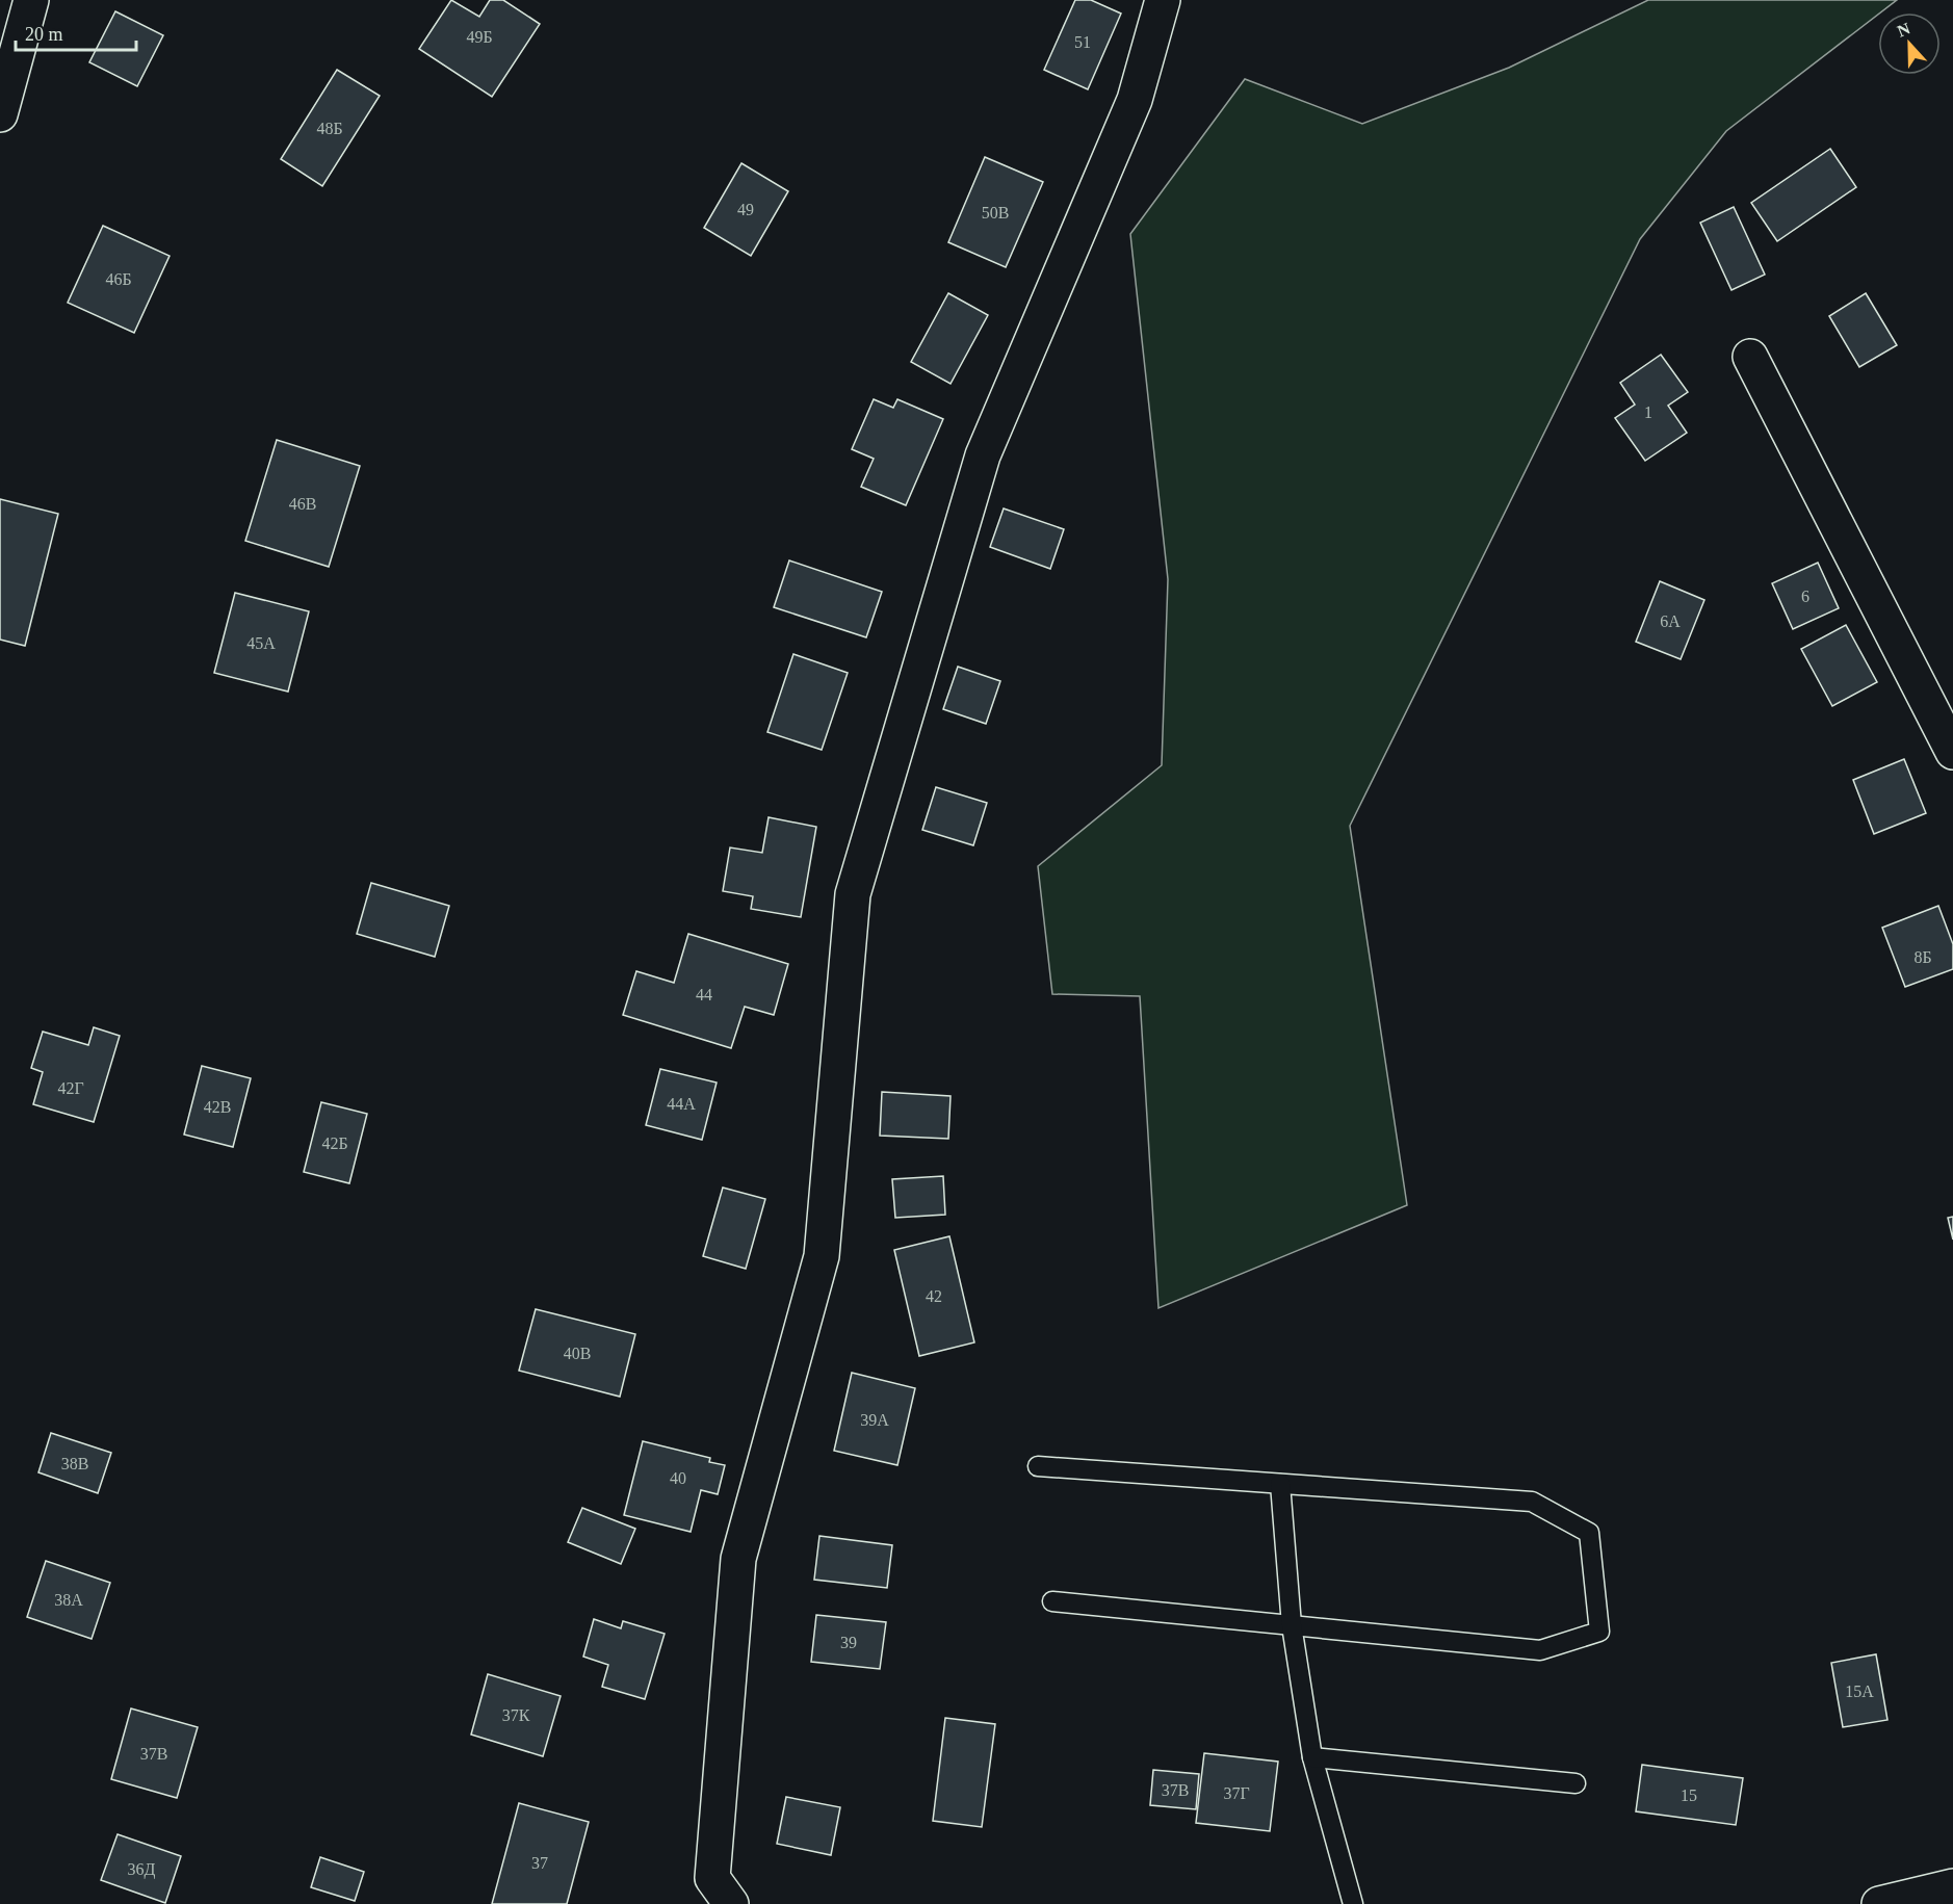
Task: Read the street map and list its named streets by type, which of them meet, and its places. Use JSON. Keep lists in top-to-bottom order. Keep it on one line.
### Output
{"house_numbers":["49Б","51","48Б","49","50В","46Б","1","46В","6","6А","45А","8Б","44","42Г","44А","42В","42Б","42","40В","39А","38В","40","38А","39","15А","37К","37В","37В","37Г","15","37","36Д"],"scale_bar":"20 m","north":"top"}
